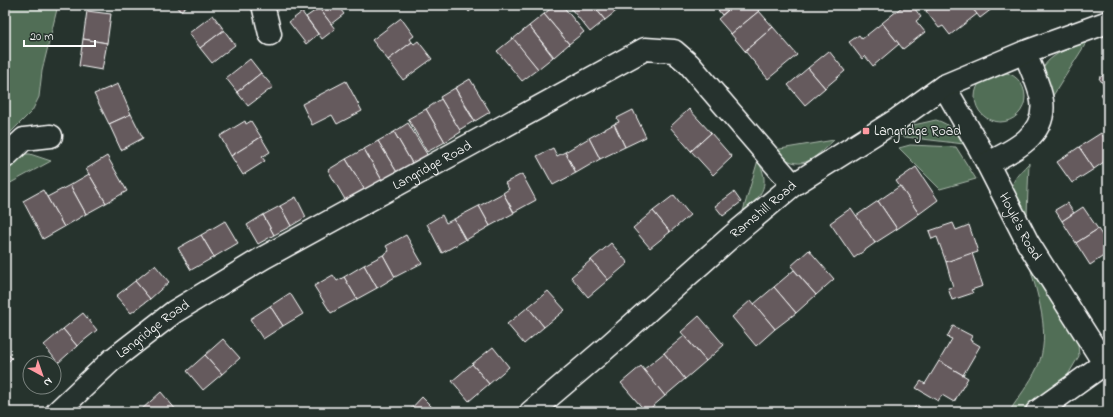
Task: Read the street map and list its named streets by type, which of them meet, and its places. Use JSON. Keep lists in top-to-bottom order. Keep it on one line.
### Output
{"streets":{"street":["Langridge Road","Ramshill Road","Hoyle's Road"]},"crossings":[["Langridge Road","Ramshill Road"],["Ramshill Road","Hoyle's Road"]],"places":{"transit":["Langridge Road"]},"scale_bar":"20 m","north":"bottom right"}
